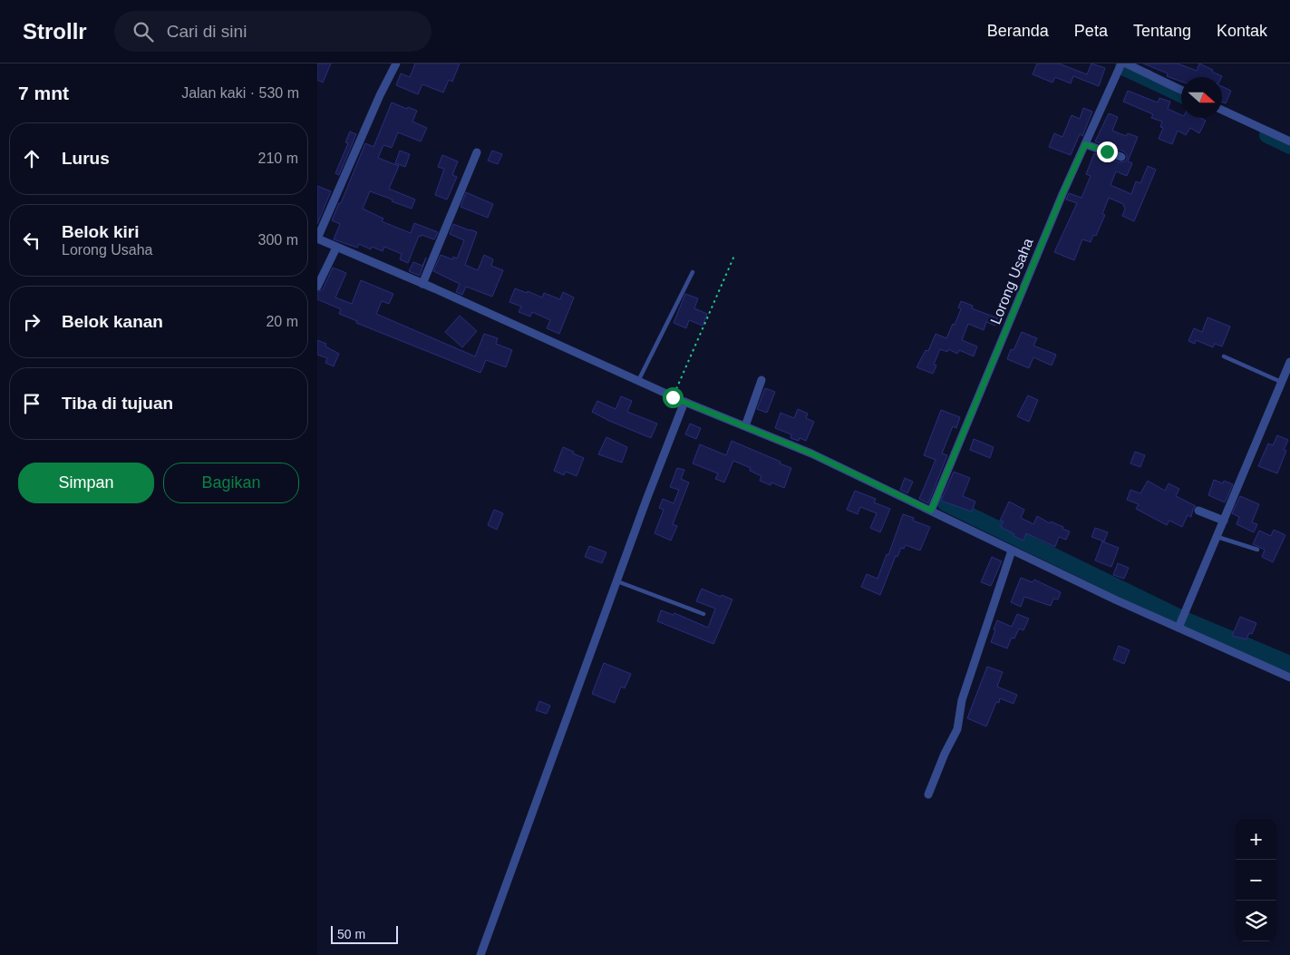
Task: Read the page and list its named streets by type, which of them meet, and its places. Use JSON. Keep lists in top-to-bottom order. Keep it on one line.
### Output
{"streets":{"street":["Lorong Usaha"]},"scale_bar":"50 m","north":"right","page":{"header":"Strollr","search":"Cari di sini","nav":["Beranda","Peta","Tentang","Kontak"],"heading":["7 mnt","Jalan kaki · 530 m"],"list":[["Lurus","210 m"],["Belok kiri","Lorong Usaha","300 m"],["Belok kanan","20 m"],"Tiba di tujuan"],"buttons":["Simpan","Bagikan"],"map_buttons":["+","−"],"scale":"50 m"}}
